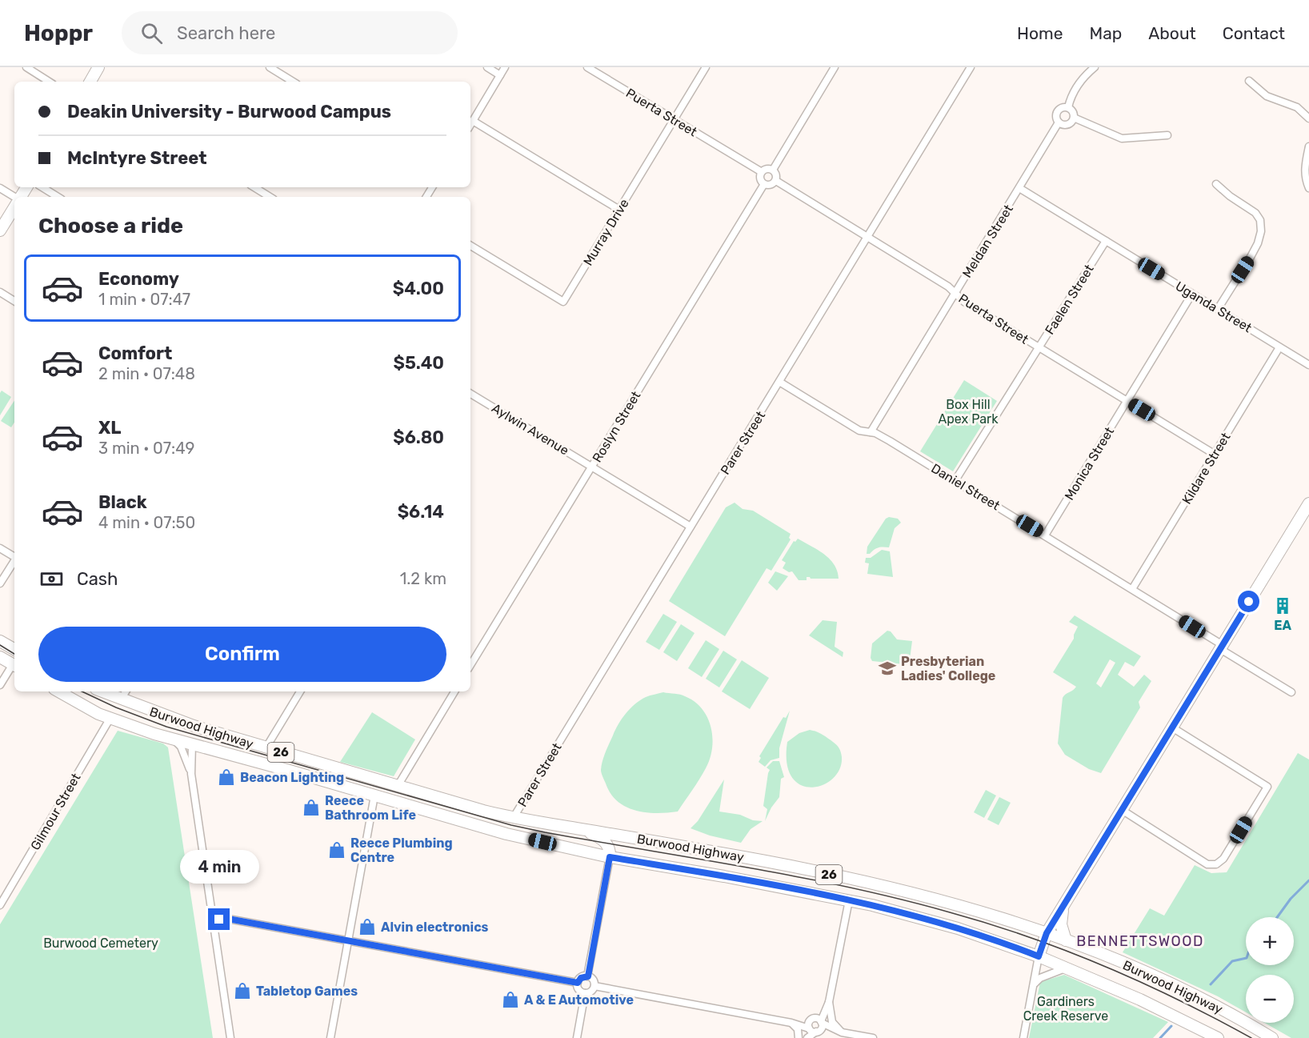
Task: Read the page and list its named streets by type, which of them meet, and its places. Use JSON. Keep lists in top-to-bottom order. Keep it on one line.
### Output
{"streets":{"main road":["Burwood Highway","26"],"street":["Puerta Street","Murray Drive","Meldan Street","Faelen Street","Uganda Street","Roslyn Street","Aylwin Avenue","Parer Street","Monica Street","Kildare Street","Daniel Street","Gilmour Street"]},"crossings":[["Puerta Street","Murray Drive"],["Puerta Street","Meldan Street"],["Puerta Street","Faelen Street"],["Puerta Street","Roslyn Street"],["Puerta Street","Parer Street"],["Puerta Street","Monica Street"],["Puerta Street","Kildare Street"],["Meldan Street","Uganda Street"],["Meldan Street","Daniel Street"],["Faelen Street","Uganda Street"],["Faelen Street","Daniel Street"],["Uganda Street","Monica Street"],["Uganda Street","Kildare Street"],["Roslyn Street","Aylwin Avenue"],["Aylwin Avenue","Parer Street"],["Parer Street","Daniel Street"],["Parer Street","Burwood Highway"],["Monica Street","Daniel Street"],["Kildare Street","Daniel Street"],["Burwood Highway","Gilmour Street"]],"districts":["BENNETTSWOOD"],"parks":["Box Hill Apex Park","Burwood Cemetery","Gardiners Creek Reserve"],"places":{"building":["EA"],"school or university":["Presbyterian Ladies' College"],"shop":["Beacon Lighting","Reece Bathroom Life","Reece Plumbing Centre","Alvin electronics","Tabletop Games","A & E Automotive"]},"page":{"header":"Hoppr","search":"Search here","nav":["Home","Map","About","Contact"],"banner":["Deakin University - Burwood Campus","McIntyre Street"],"heading":"Choose a ride","list":[{"name":"Economy","note":"1 min · 07:47","value":"$4.00"},{"name":"Comfort","note":"2 min · 07:48","value":"$5.40"},{"name":"XL","note":"3 min · 07:49","value":"$6.80"},{"name":"Black","note":"4 min · 07:50","value":"$6.14"}],"pay":["Cash","1.2 km"],"buttons":"Confirm","bubble":"4 min","map_buttons":["+","−"]}}
